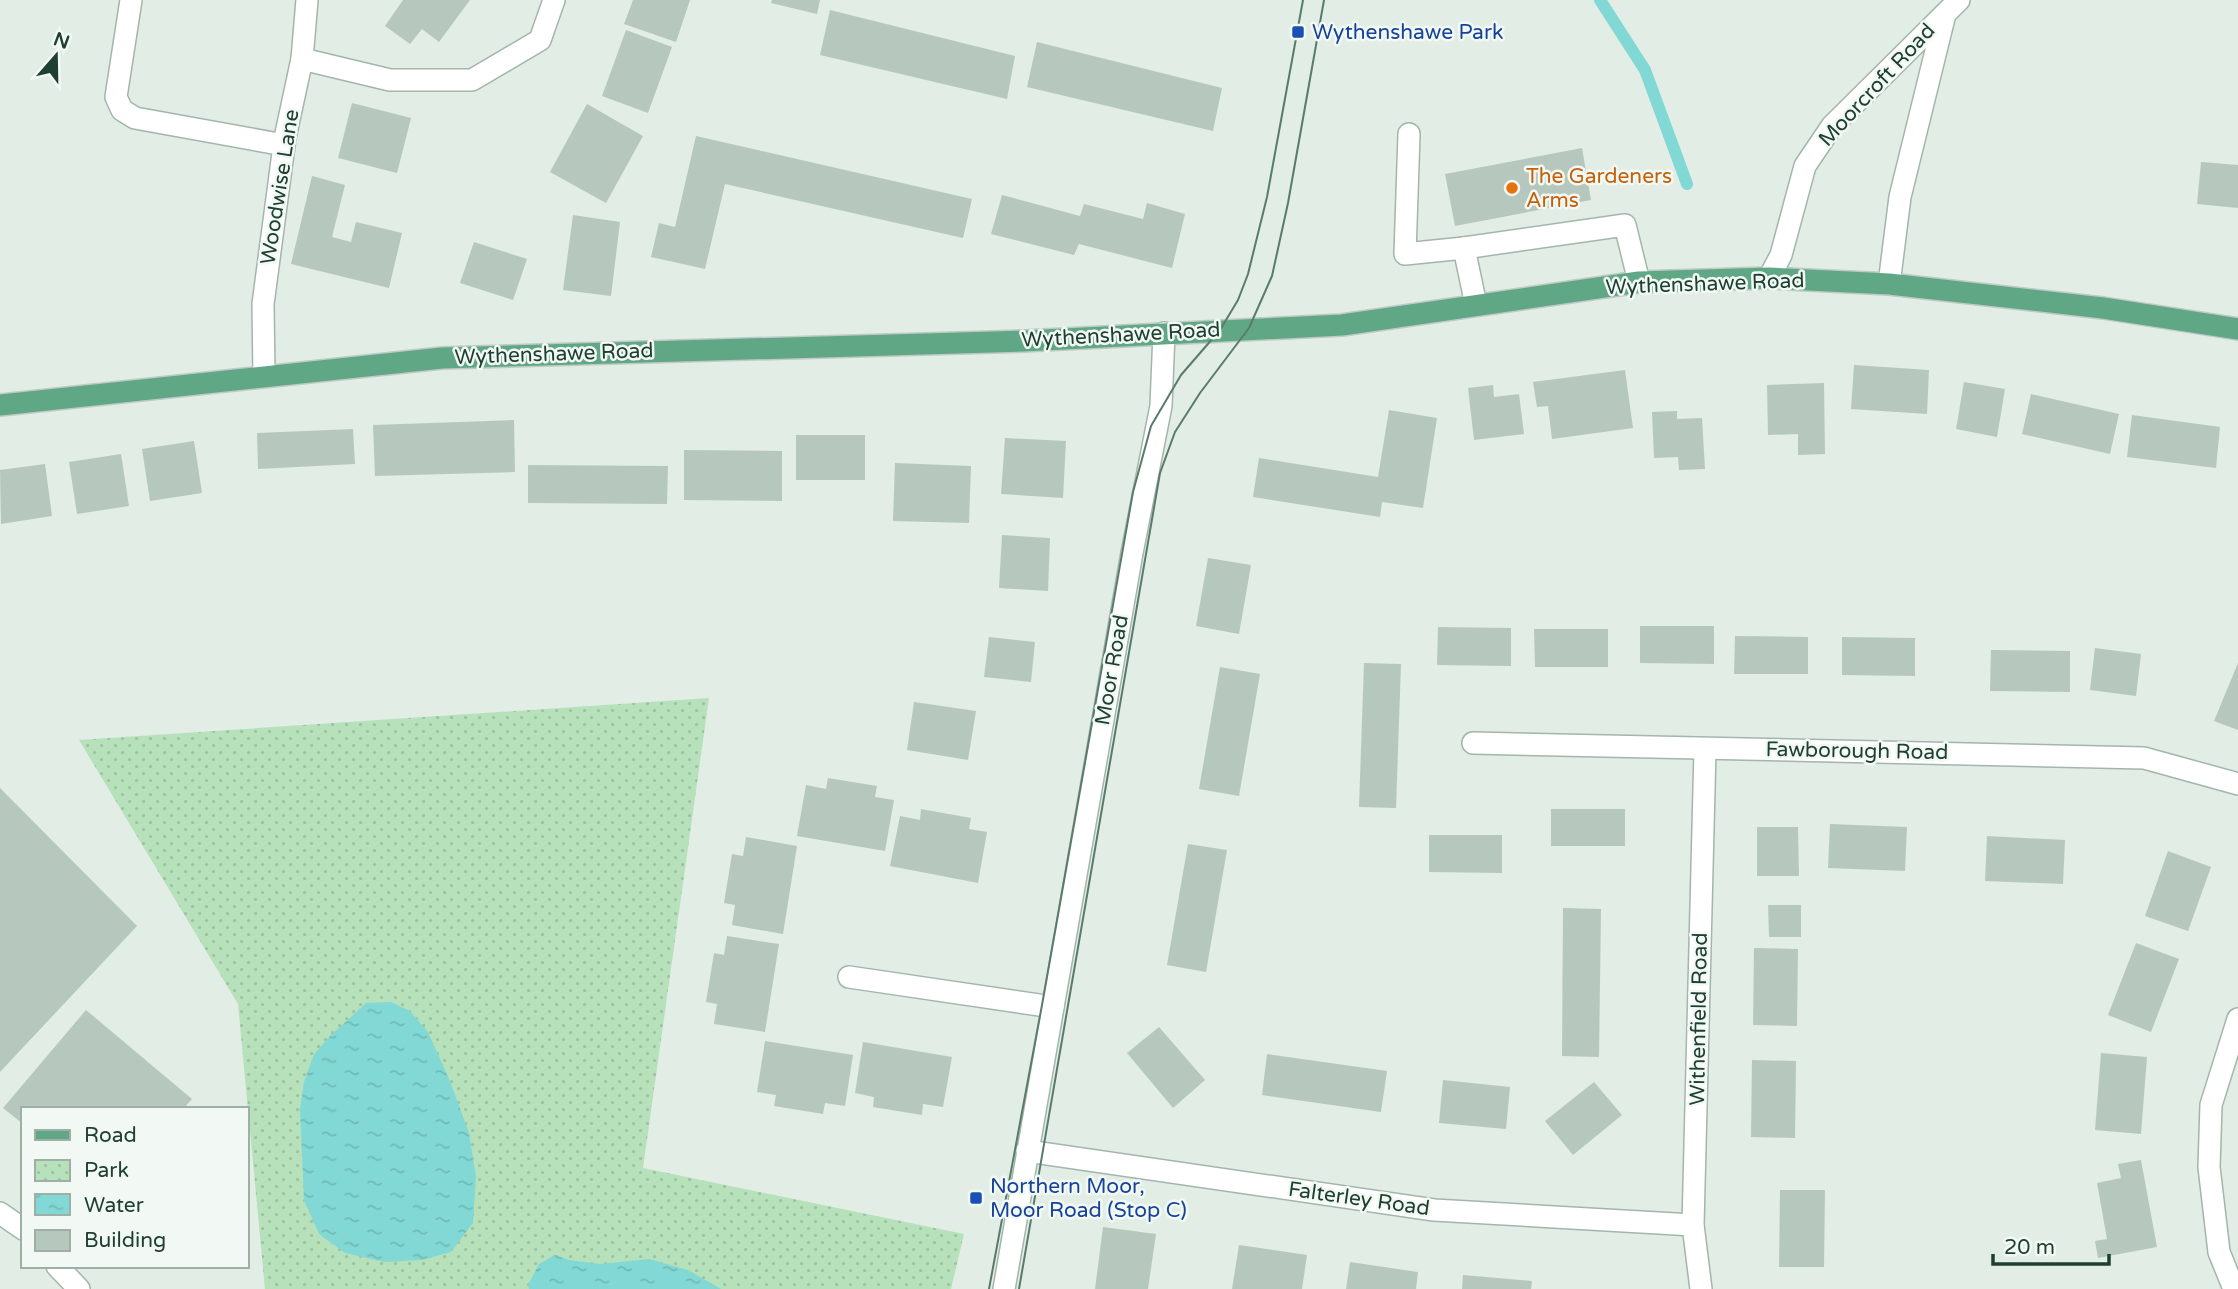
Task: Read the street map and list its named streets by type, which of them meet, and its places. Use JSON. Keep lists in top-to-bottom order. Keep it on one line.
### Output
{"streets":{"main road":["Wythenshawe Road"],"street":["Moorcroft Road","Woodwise Lane","Moor Road","Fawborough Road","Withenfield Road","Falterley Road"]},"crossings":[["Moorcroft Road","Wythenshawe Road"],["Woodwise Lane","Wythenshawe Road"],["Wythenshawe Road","Moor Road"],["Moor Road","Falterley Road"],["Fawborough Road","Withenfield Road"],["Withenfield Road","Falterley Road"]],"places":{"transit":["Wythenshawe Park","Northern Moor, Moor Road (Stop C)"],"other":["The Gardeners Arms"]},"legend":["Road","Park","Water","Building"],"scale_bar":"20 m","north":"top"}
